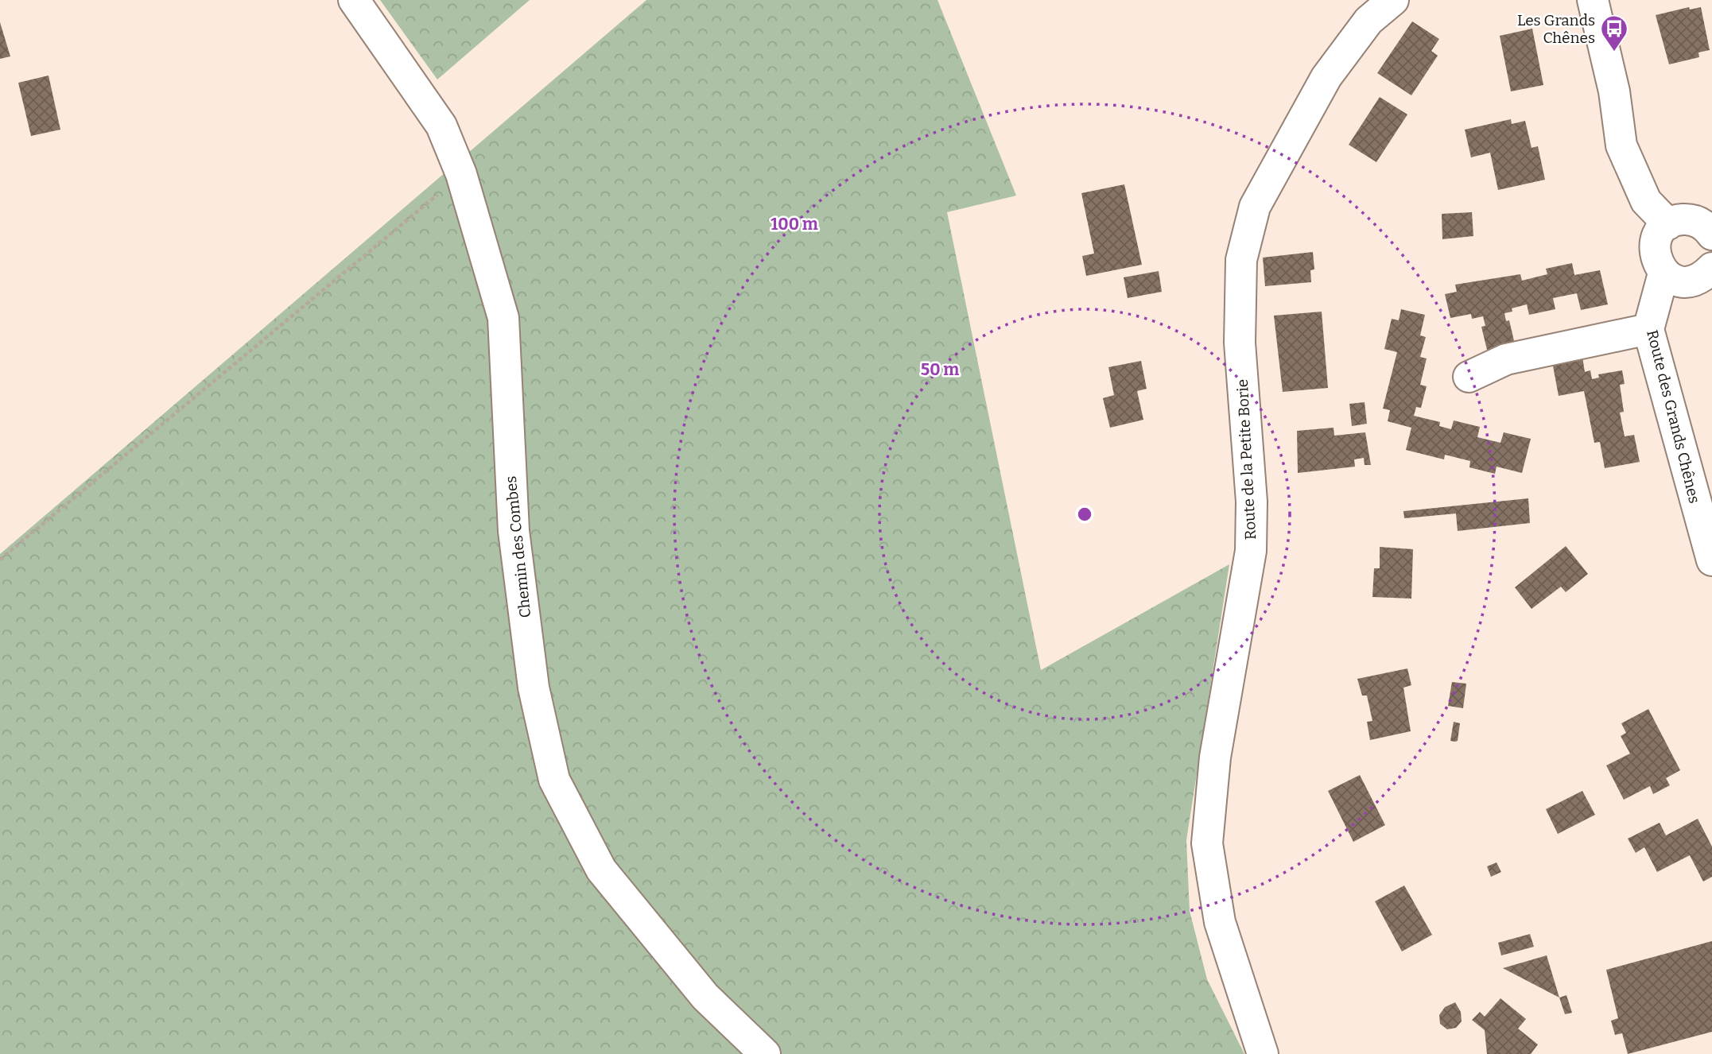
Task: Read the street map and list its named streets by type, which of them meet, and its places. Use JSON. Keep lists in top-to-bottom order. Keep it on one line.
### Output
{"streets":{"street":["Route des Grands Chênes","Route de la Petite Borie","Chemin des Combes"]},"places":{"bus stop":["Les Grands Chênes"]},"rings":["100 m","50 m"]}
